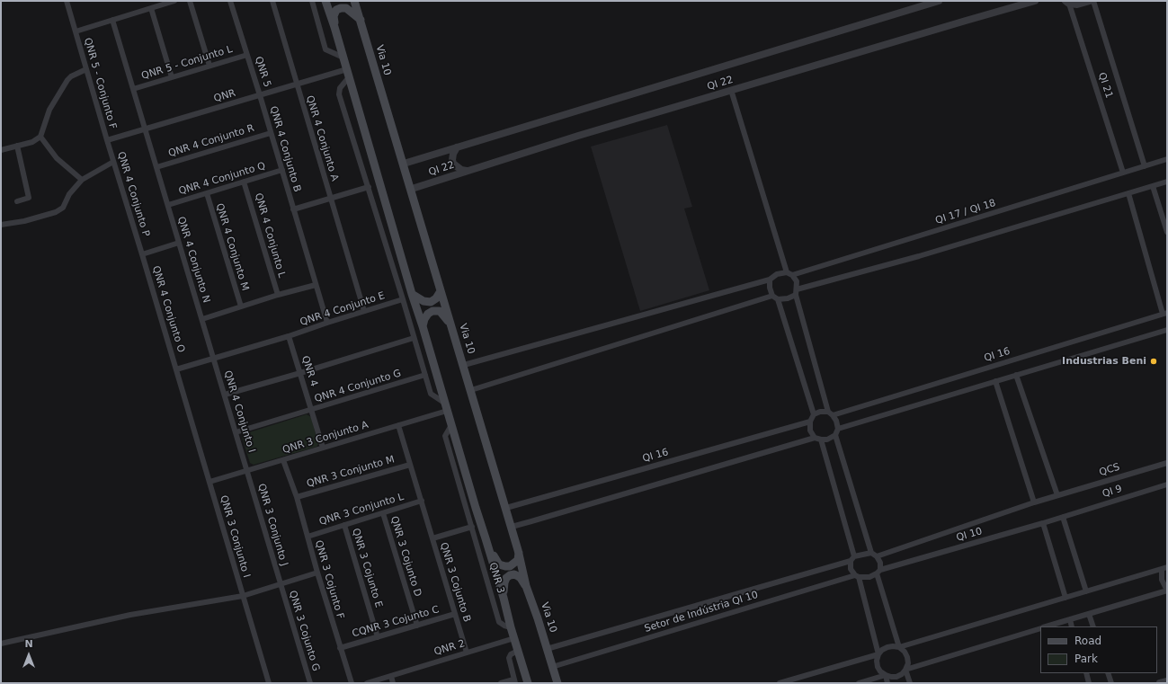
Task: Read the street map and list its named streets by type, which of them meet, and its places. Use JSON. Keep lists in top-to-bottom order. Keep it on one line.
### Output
{"streets":{"main road":["Via 10"],"street":["QNR 5 - Conjunto L","QNR 5","QNR 5 - Conjunto F","QI 22","QI 21","QNR","QNR 4 Conjunto A","QNR 4 Conjunto R","QNR 4 Conjunto B","QNR 4 Conjunto Q","QNR 4 Conjunto P","QI 17 / QI 18","QNR 4 Conjunto L","QNR 4 Conjunto M","QNR 4 Conjunto N","QNR 4 Conjunto O","QNR 4 Conjunto E","QI 16","QNR 4","QNR 4 Conjunto G","QNR 4 Conjunto I","QNR 3 Conjunto A","QCS","QNR 3 Conjunto M","QI 9","QNR 3 Conjunto L","QNR 3 Conjunto J","QI 10","QNR 3 Conjunto I","QNR 3 Cojunto D","QNR 3 Cojunto E","QNR 3","QNR 3 Cojunto F","QNR 3 Cojunto B","Setor de Indústria QI 10","CQNR 3 Cojunto C","QNR 3 Cojunto G","QNR 2"]},"crossings":[["Via 10","QI 22"],["Via 10","QI 16"],["Via 10","Setor de Indústria QI 10"],["QNR 5 - Conjunto L","QNR 5"],["QNR 5","QNR"],["QNR 5","QNR 4 Conjunto B"],["QNR 5 - Conjunto F","QNR"],["QNR 5 - Conjunto F","QNR 4 Conjunto P"],["QI 21","QI 17 / QI 18"],["QNR","QNR 4 Conjunto A"],["QNR","QNR 4 Conjunto B"],["QNR","QNR 4 Conjunto P"],["QNR 4 Conjunto A","QNR 4 Conjunto E"],["QNR 4 Conjunto R","QNR 4 Conjunto B"],["QNR 4 Conjunto B","QNR 4 Conjunto Q"],["QNR 4 Conjunto B","QNR 4 Conjunto E"],["QNR 4 Conjunto Q","QNR 4 Conjunto L"],["QNR 4 Conjunto Q","QNR 4 Conjunto M"],["QNR 4 Conjunto Q","QNR 4 Conjunto N"],["QNR 4 Conjunto P","QNR 4 Conjunto O"],["QNR 4 Conjunto E","QNR 4"],["QNR 4","QNR 4 Conjunto G"],["QNR 4 Conjunto G","QNR 3 Conjunto A"],["QNR 4 Conjunto I","QNR 3 Conjunto A"],["QNR 4 Conjunto I","QNR 3 Conjunto J"],["QNR 3 Conjunto A","QNR 3 Conjunto M"],["QNR 3 Conjunto A","QNR 3 Conjunto J"],["QNR 3 Conjunto A","QNR 3 Conjunto I"],["QCS","QI 10"],["QCS","Setor de Indústria QI 10"],["QNR 3 Conjunto M","QNR 3 Conjunto L"],["QNR 3 Conjunto M","QNR 3 Cojunto B"],["QI 9","QI 10"],["QNR 3 Conjunto L","QNR 3 Cojunto D"],["QNR 3 Conjunto L","QNR 3 Cojunto E"],["QNR 3 Conjunto L","QNR 3 Cojunto F"],["QNR 3 Conjunto J","QNR 3 Cojunto G"],["QI 10","Setor de Indústria QI 10"],["QNR 3 Cojunto D","CQNR 3 Cojunto C"],["QNR 3 Cojunto E","CQNR 3 Cojunto C"],["QNR 3 Cojunto F","CQNR 3 Cojunto C"],["QNR 3 Cojunto B","CQNR 3 Cojunto C"],["QNR 3 Cojunto B","QNR 2"]],"places":["Industrias Beni"],"legend":["Road","Park"],"north":"top"}
